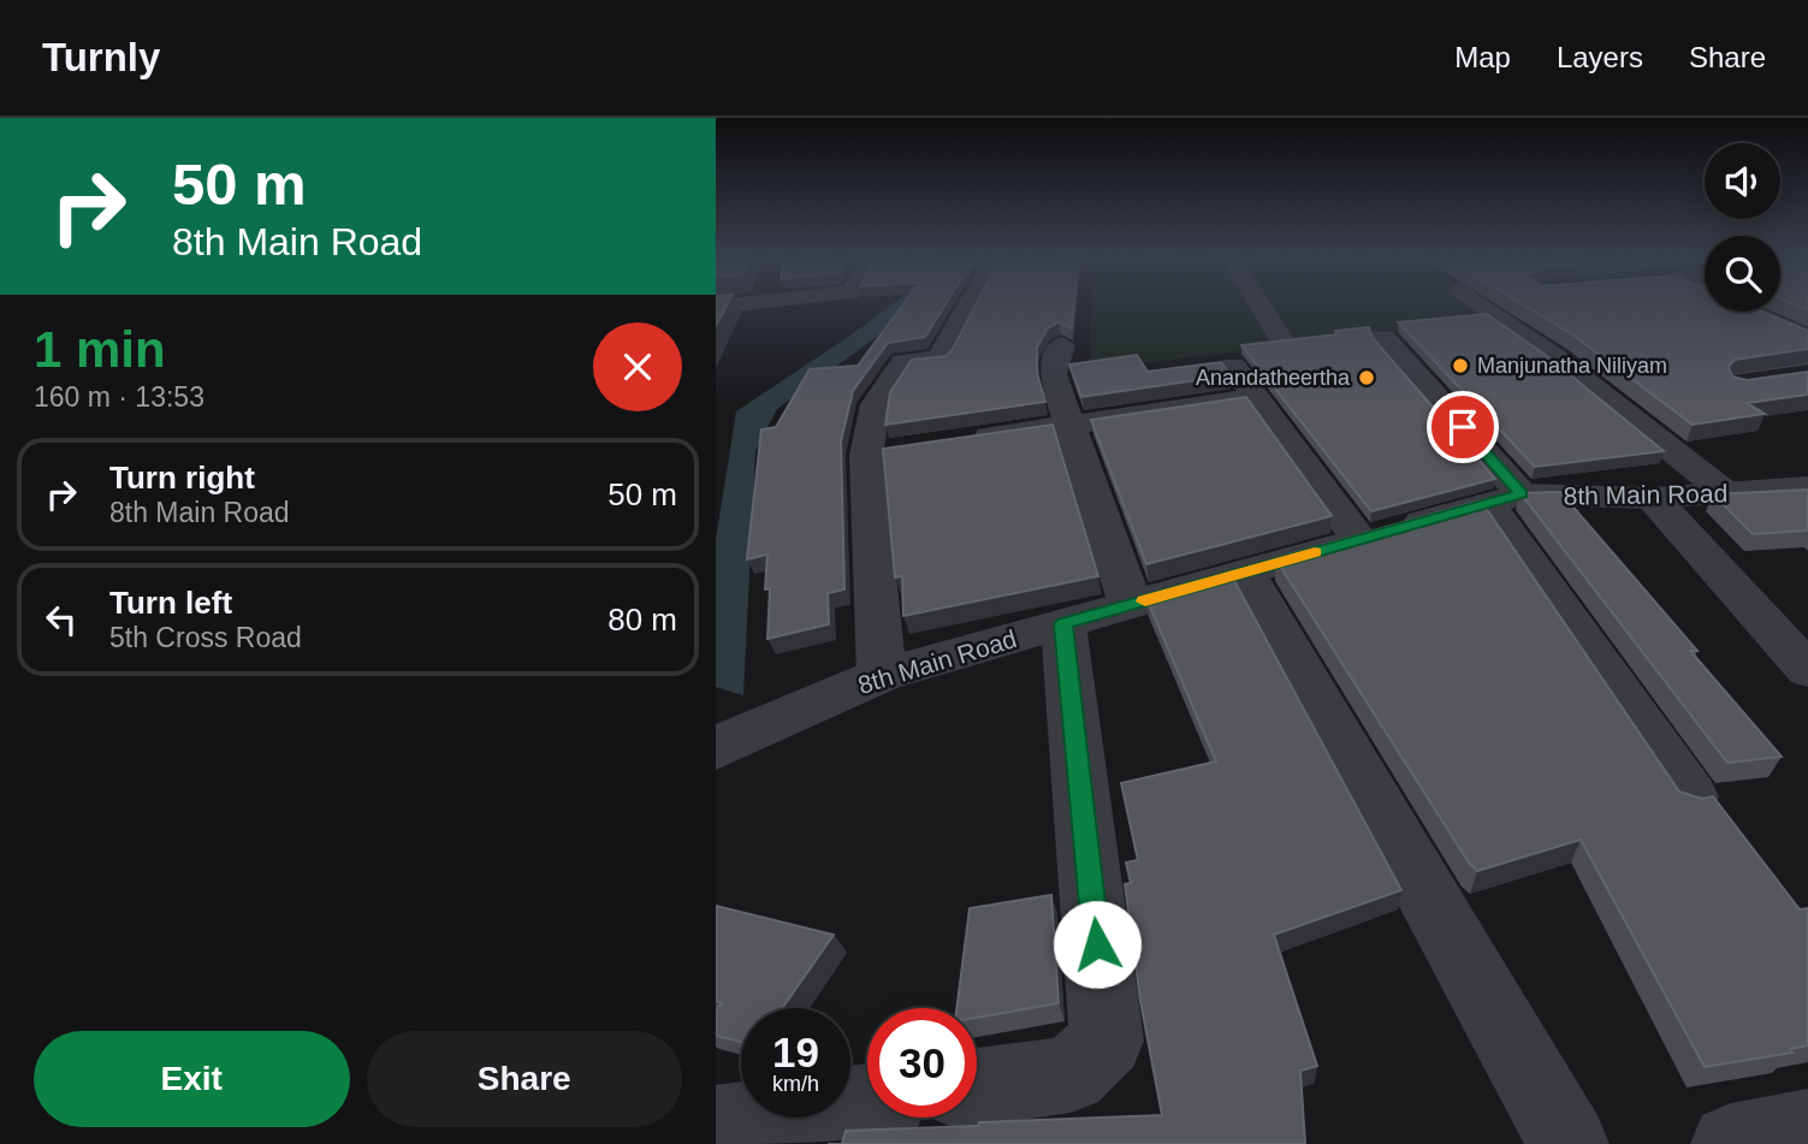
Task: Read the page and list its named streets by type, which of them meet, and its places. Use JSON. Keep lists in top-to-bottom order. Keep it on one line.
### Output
{"streets":{"street":["8th Main Road"]},"places":["Manjunatha Niliyam","Anandatheertha"],"page":{"header":"Turnly","nav":["Map","Layers","Share"],"turn":["50 m","8th Main Road"],"heading":["1 min","160 m · 13:53"],"list":[{"name":"Turn right","note":"8th Main Road","value":"50 m"},{"name":"Turn left","note":"5th Cross Road","value":"80 m"}],"speed":"19 km/h","limit":"30","buttons":["Exit","Share"]}}
